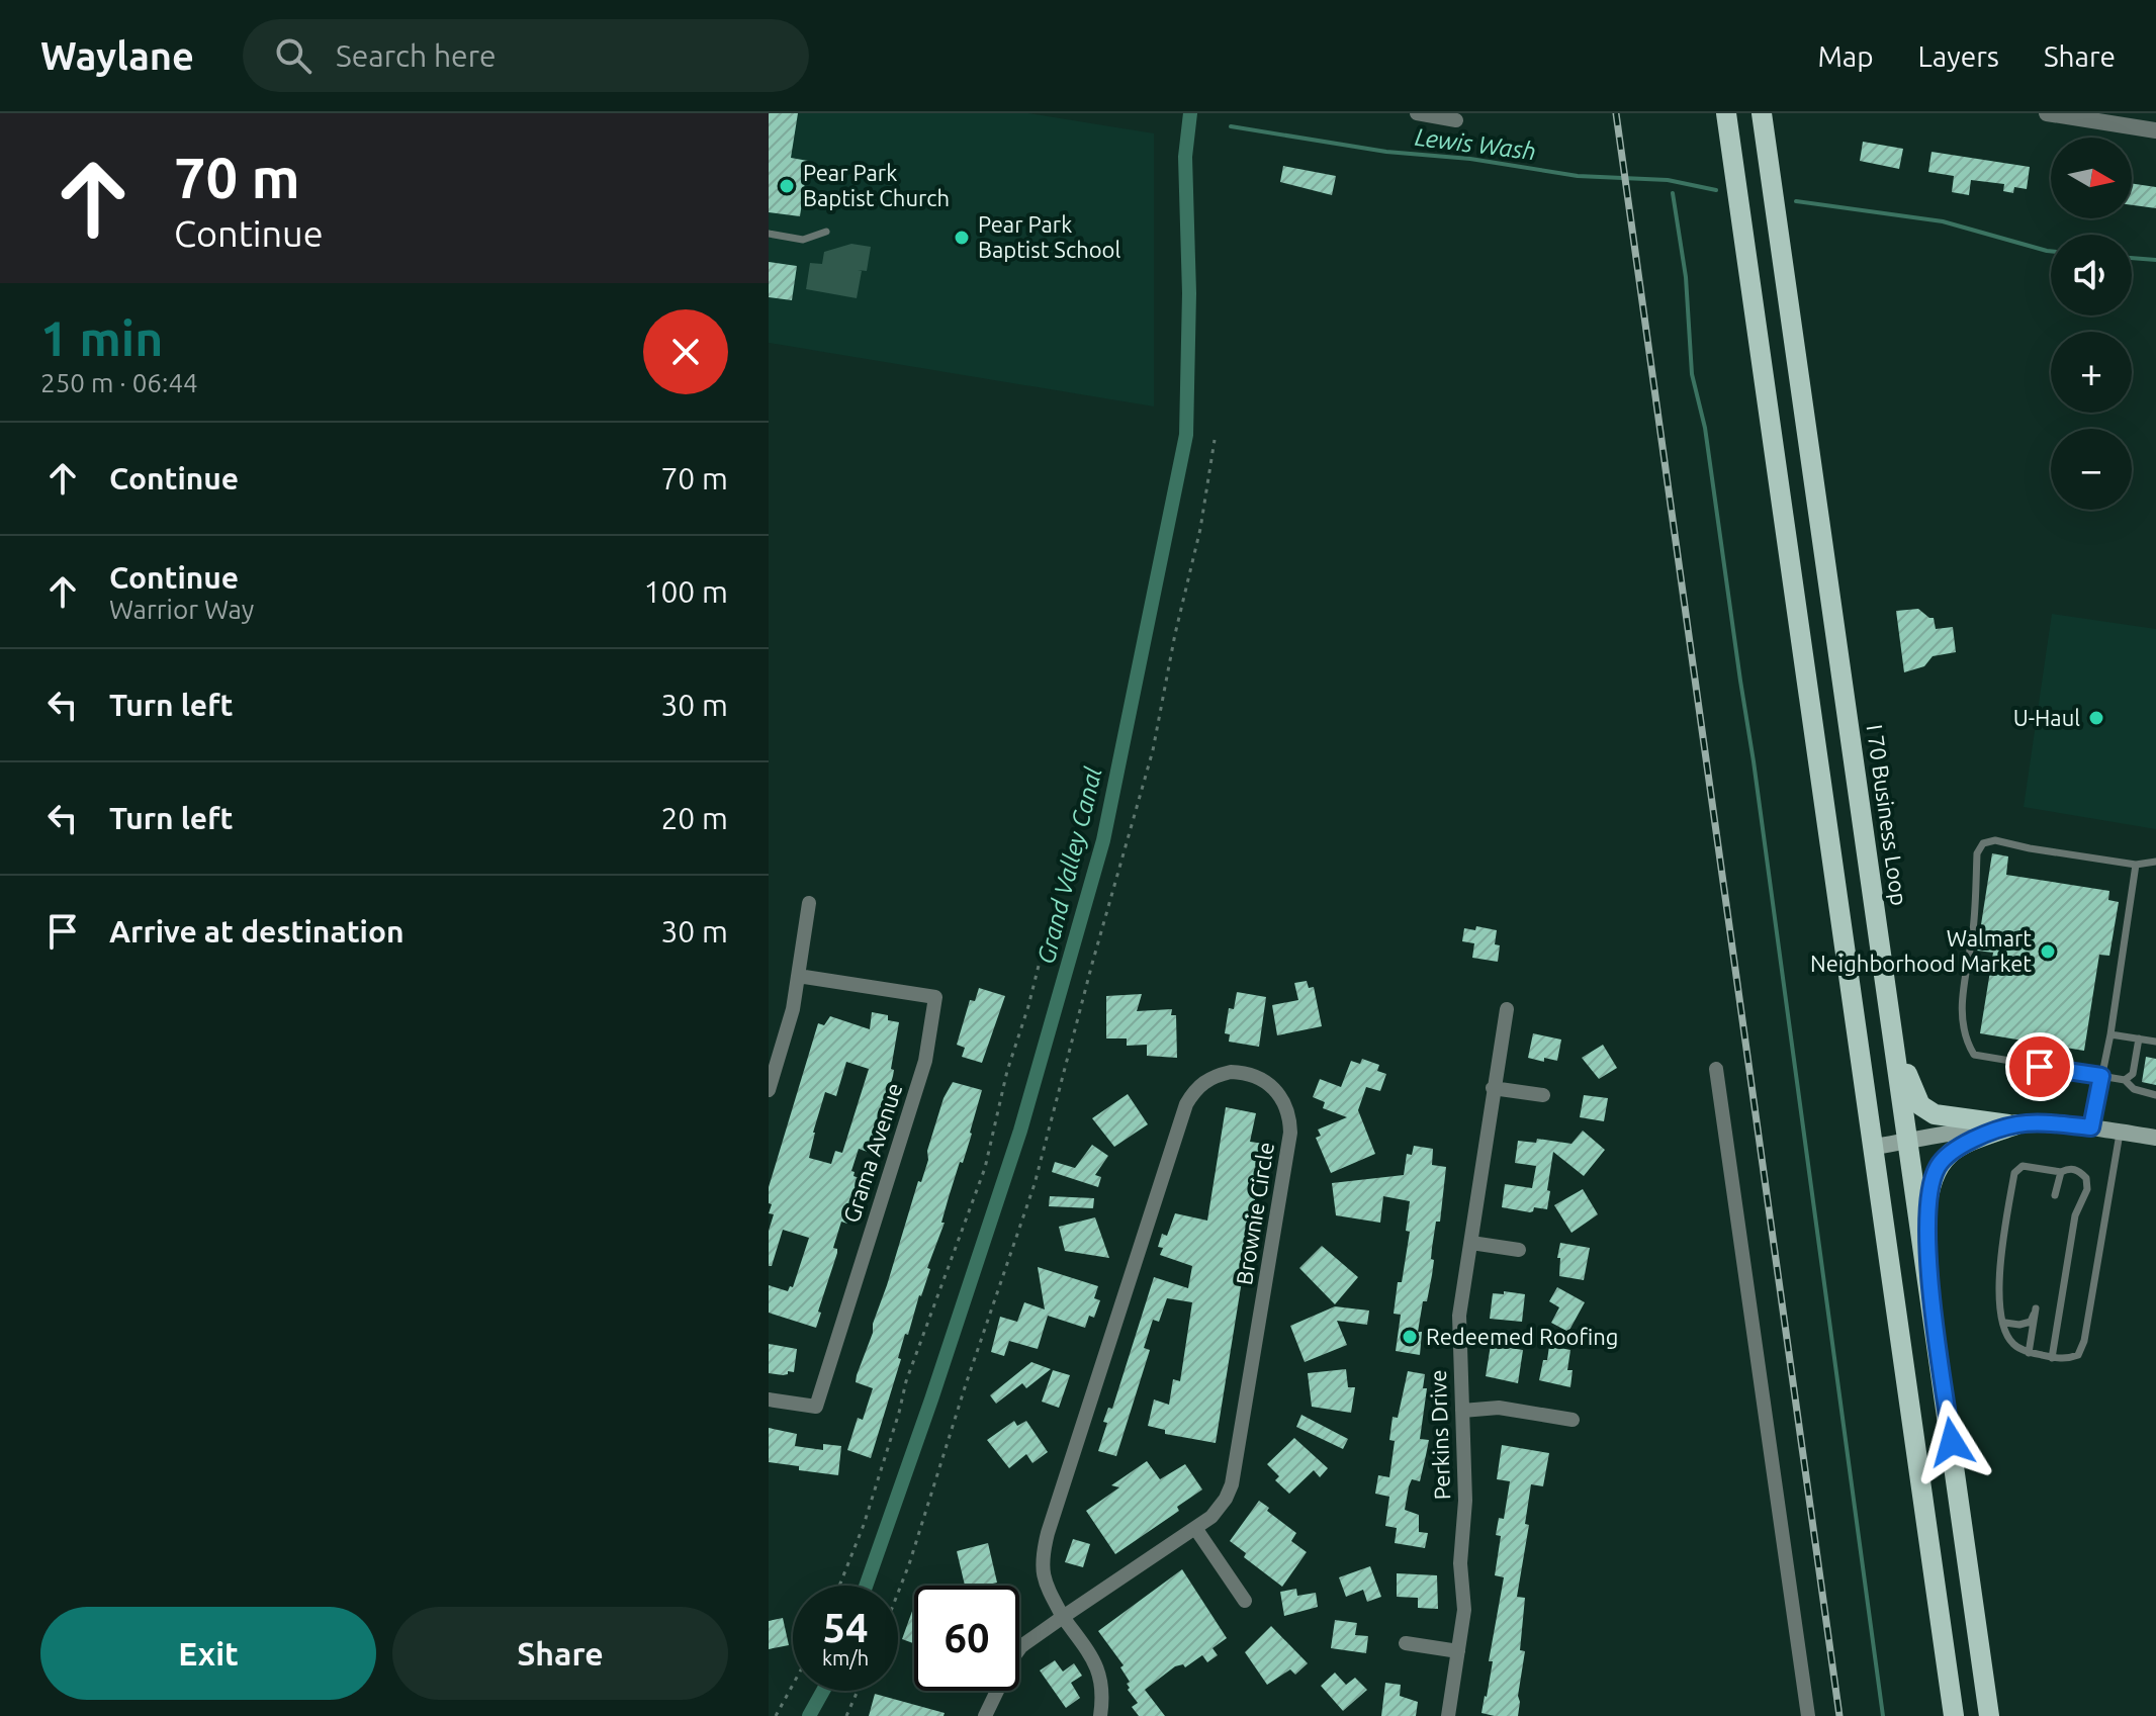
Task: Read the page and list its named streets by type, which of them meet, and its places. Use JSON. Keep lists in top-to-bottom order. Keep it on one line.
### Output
{"streets":{"main road":["I 70 Business Loop"],"street":["Grama Avenue","Brownie Circle","Perkins Drive"]},"water":["Lewis Wash","Grand Valley Canal"],"places":["Pear Park Baptist Church","Pear Park Baptist School","U-Haul","Walmart Neighborhood Market","Redeemed Roofing"],"north":"right","page":{"header":"Waylane","search":"Search here","nav":["Map","Layers","Share"],"turn":["70 m","Continue"],"map_buttons":["+","−"],"heading":["1 min","250 m · 06:44"],"list":[{"name":"Continue","value":"70 m"},{"name":"Continue","note":"Warrior Way","value":"100 m"},{"name":"Turn left","value":"30 m"},{"name":"Turn left","value":"20 m"},{"name":"Arrive at destination","value":"30 m"}],"speed":"54 km/h","limit":"60","buttons":["Exit","Share"]}}
